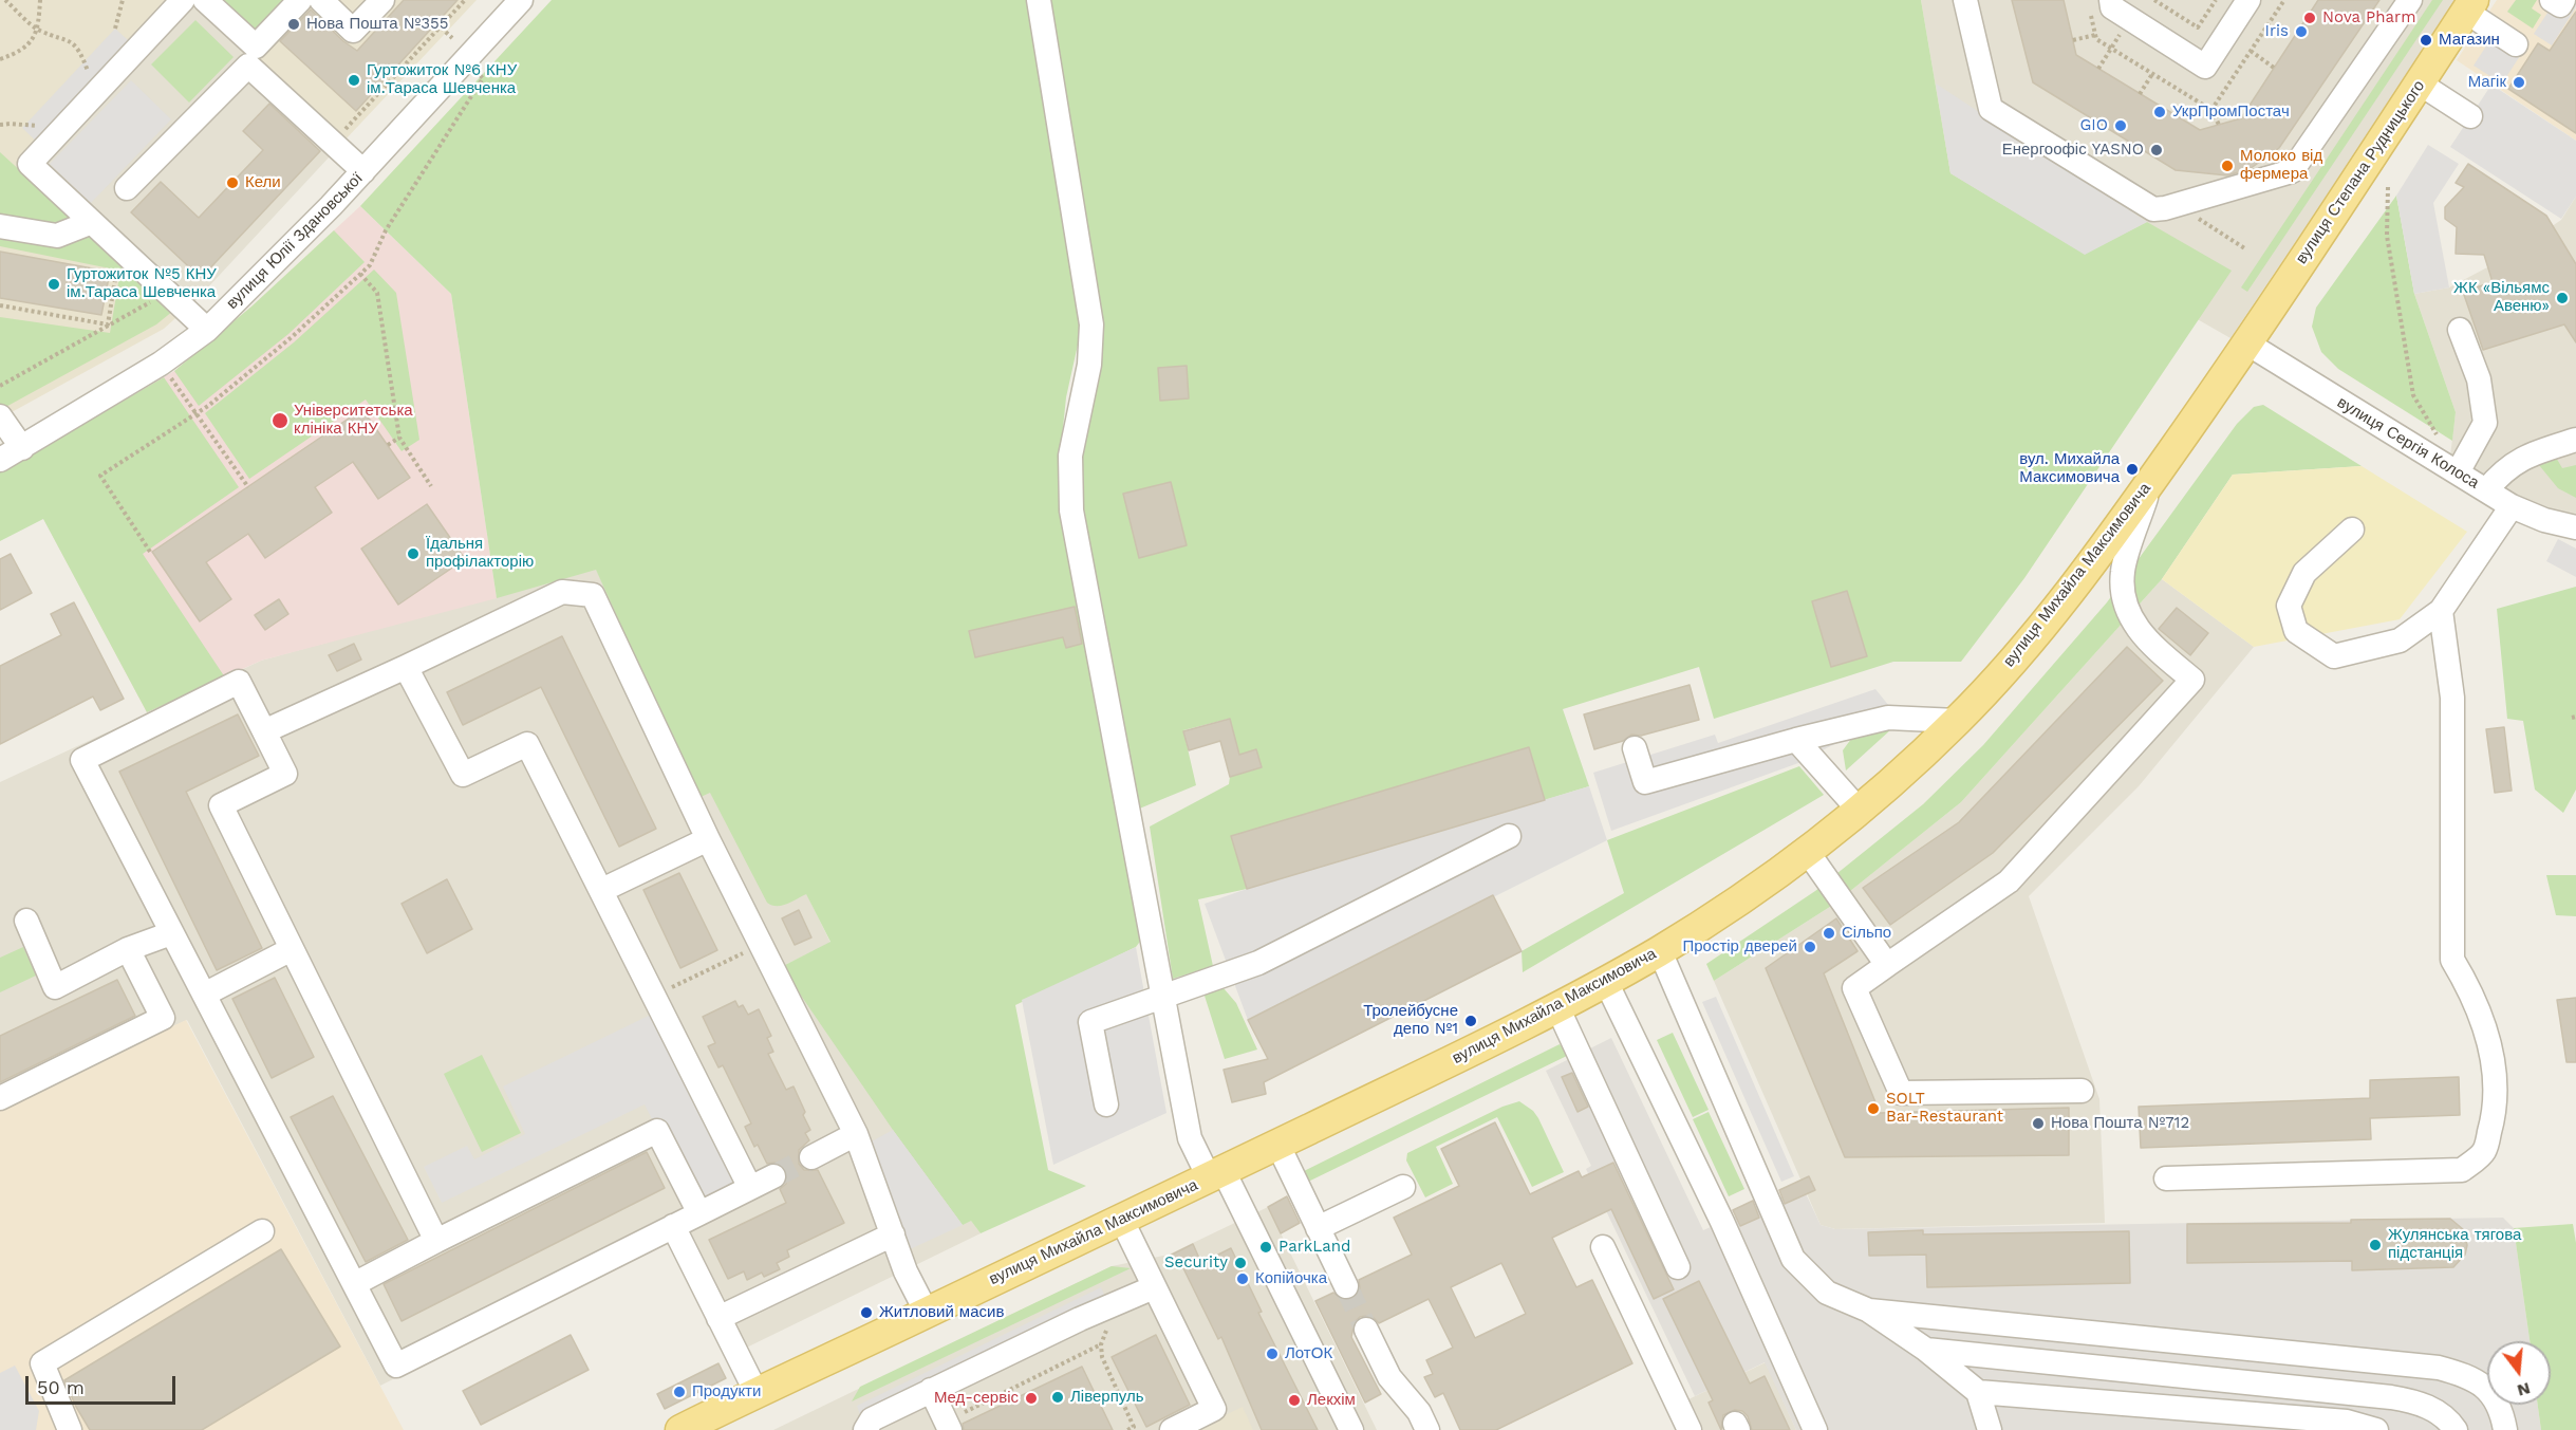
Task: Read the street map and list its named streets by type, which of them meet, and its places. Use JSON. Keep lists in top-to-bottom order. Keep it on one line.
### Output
{"streets":{"main road":["вулиця Степана Рудницького","вулиця Михайла Максимовича"],"street":["вулиця Юлії Здановської","вулиця Сергія Колоса"]},"crossings":[["вулиця Степана Рудницького","вулиця Сергія Колоса"],["вулиця Степана Рудницького","вулиця Михайла Максимовича"],["вулиця Сергія Колоса","вулиця Михайла Максимовича"]],"places":["Nova Pharm","Нова Пошта №355","Iris","Магазин","Гуртожиток №6 КНУ ім.Тараса Шевченка","Магік","УкрПромПостач","GIO","Енергоофіс YASNO","Молоко від фермера","Кели","Гуртожиток №5 КНУ ім.Тараса Шевченка","ЖК «Вільямс Авеню»","Університетська клініка КНУ","вул. Михайла Максимовича","Їдальня профілакторію","Сільпо","Простір дверей","Тролейбусне депо №1","SOLT Bar-Restaurant","Нова Пошта №712","Жулянська тягова підстанція","ParkLand","Security","Копійочка","Житловий масив","ЛотОК","Продукти","Ліверпуль","Мед-сервіс","Лекхім"],"scale_bar":"50 m","north":"bottom"}
